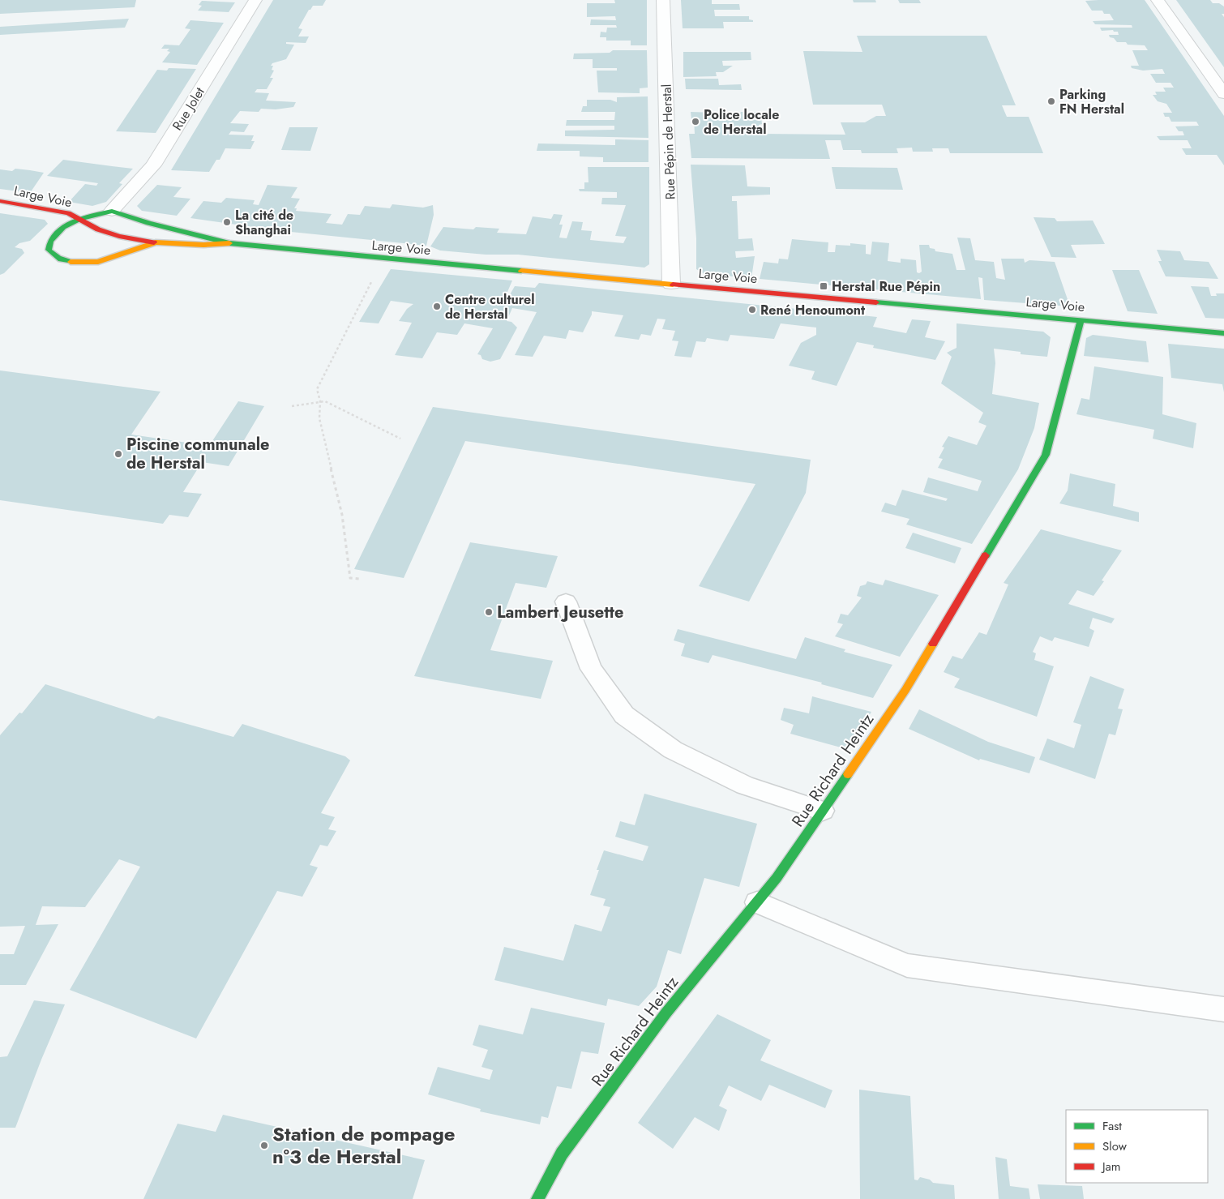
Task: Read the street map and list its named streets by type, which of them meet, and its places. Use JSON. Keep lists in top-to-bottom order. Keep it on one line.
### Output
{"streets":{"street":["Rue Jolet","Rue Pépin de Herstal","Large Voie","Rue Richard Heintz"]},"crossings":[["Rue Jolet","Large Voie"],["Rue Pépin de Herstal","Large Voie"],["Large Voie","Rue Richard Heintz"]],"places":{"other":["Parking FN Herstal","Police locale de Herstal","La cité de Shanghai","Centre culturel de Herstal","René Henoumont","Piscine communale de Herstal","Lambert Jeusette","Station de pompage n°3 de Herstal"],"transit":["Herstal Rue Pépin"]},"legend":["Fast","Slow","Jam"]}
